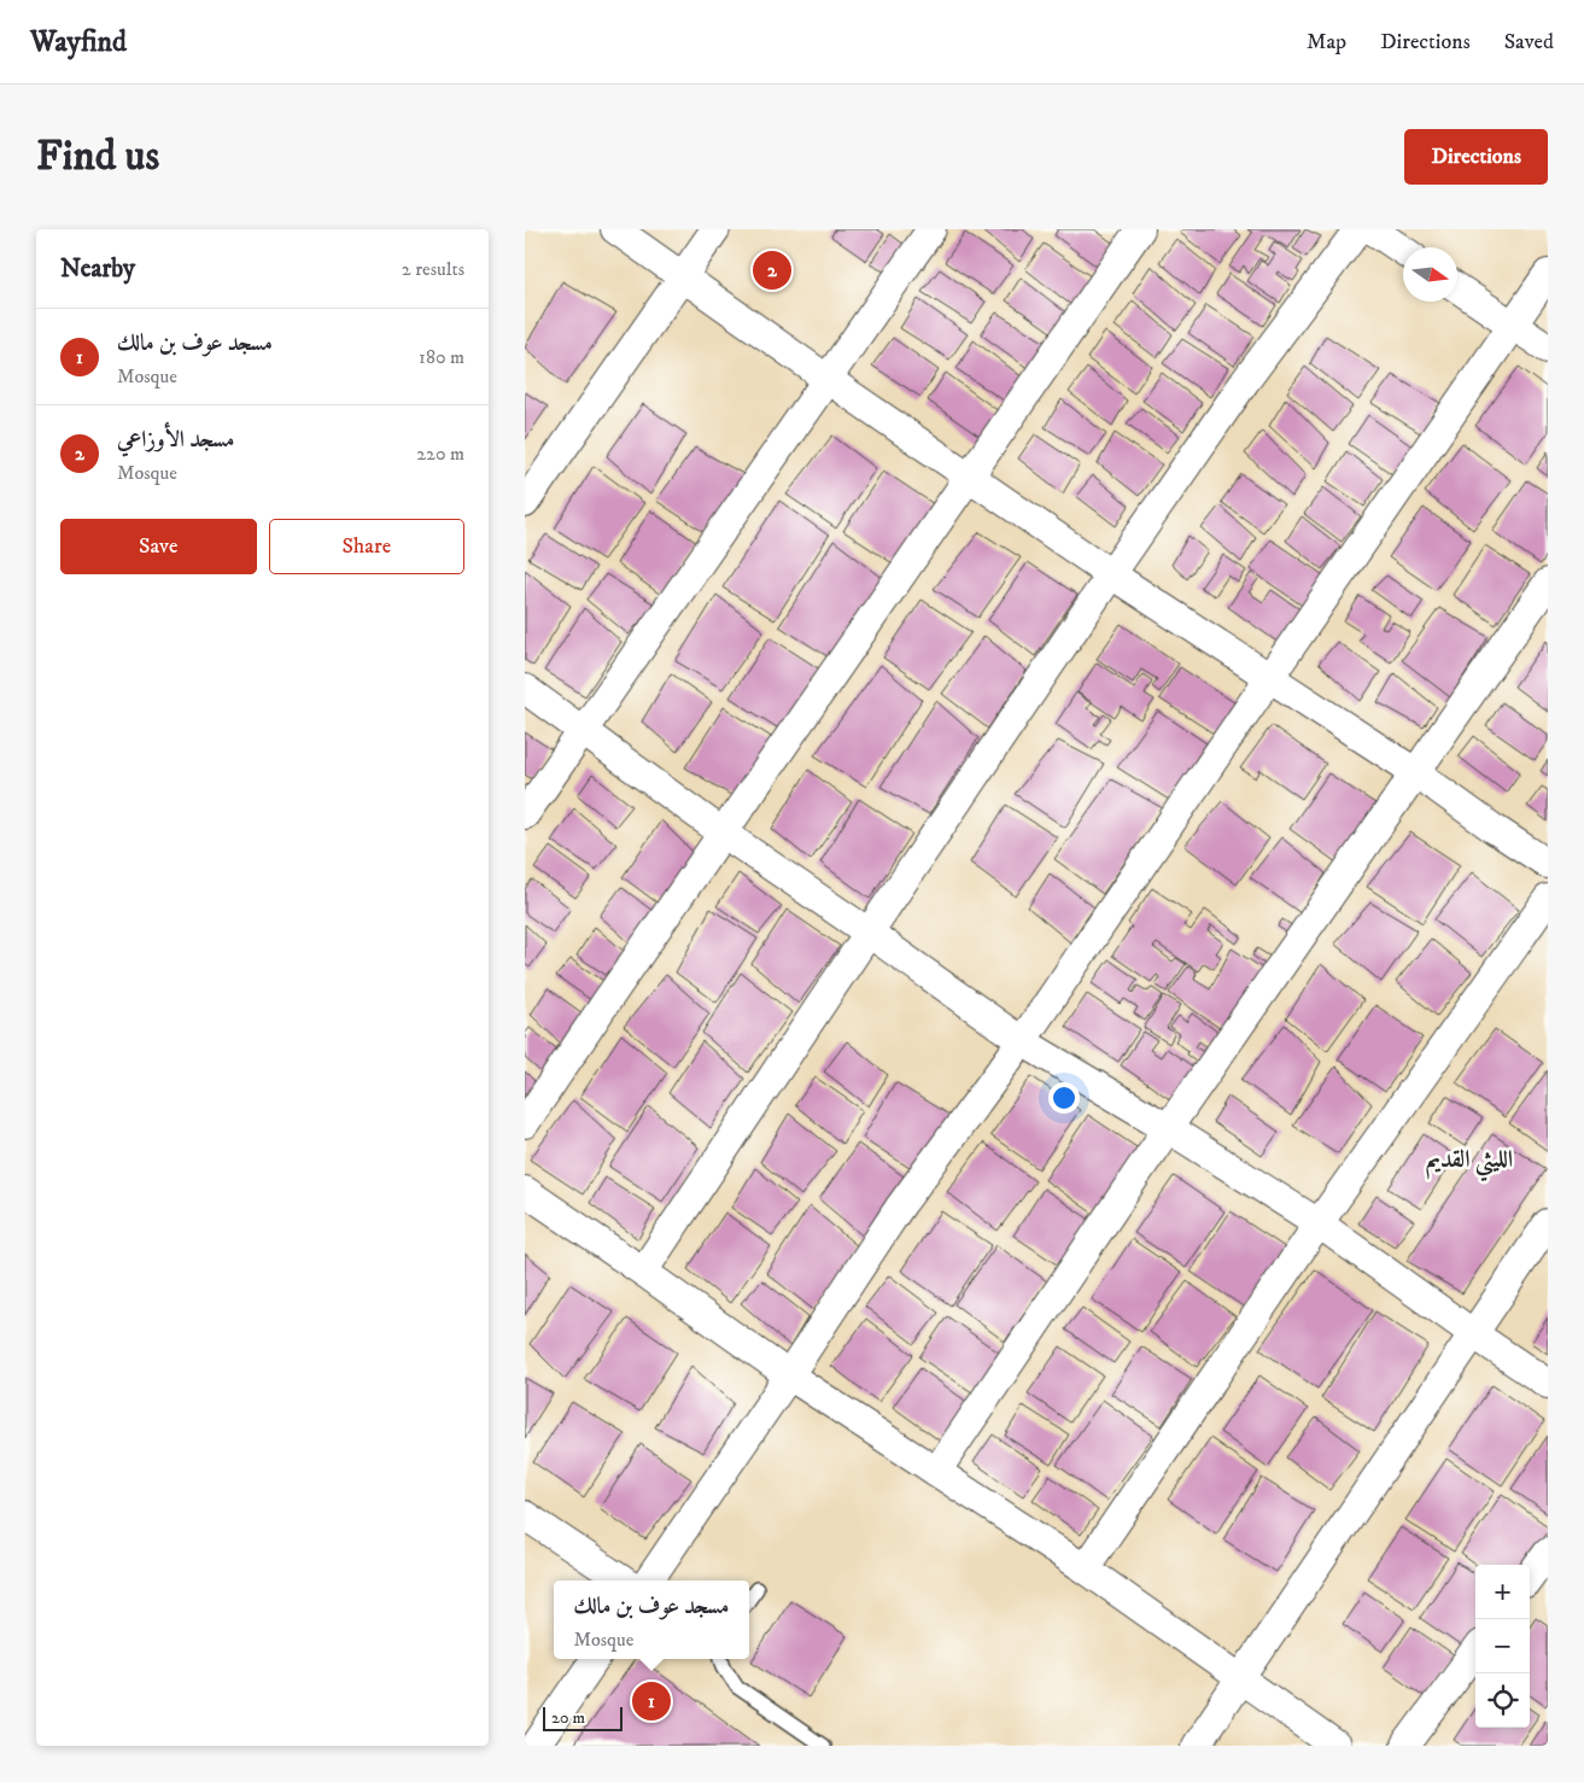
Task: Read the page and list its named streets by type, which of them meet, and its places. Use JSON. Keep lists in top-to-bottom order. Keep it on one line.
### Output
{"districts":["الليثي القديم"],"scale_bar":"20 m","north":"right","page":{"header":"Wayfind","nav":["Map","Directions","Saved"],"buttons":["Directions",["Save","Share"]],"title":"Find us","heading":["Nearby","2 results"],"pins":["2","1"],"list":[{"mark":"1","name":"مسجد عوف بن مالك","note":"Mosque","value":"180 m"},{"mark":"2","name":"مسجد الأوزاعي","note":"Mosque","value":"220 m"}],"map_buttons":["+","−"],"popup":["مسجد عوف بن مالك","Mosque"],"scale":"20 m"}}
